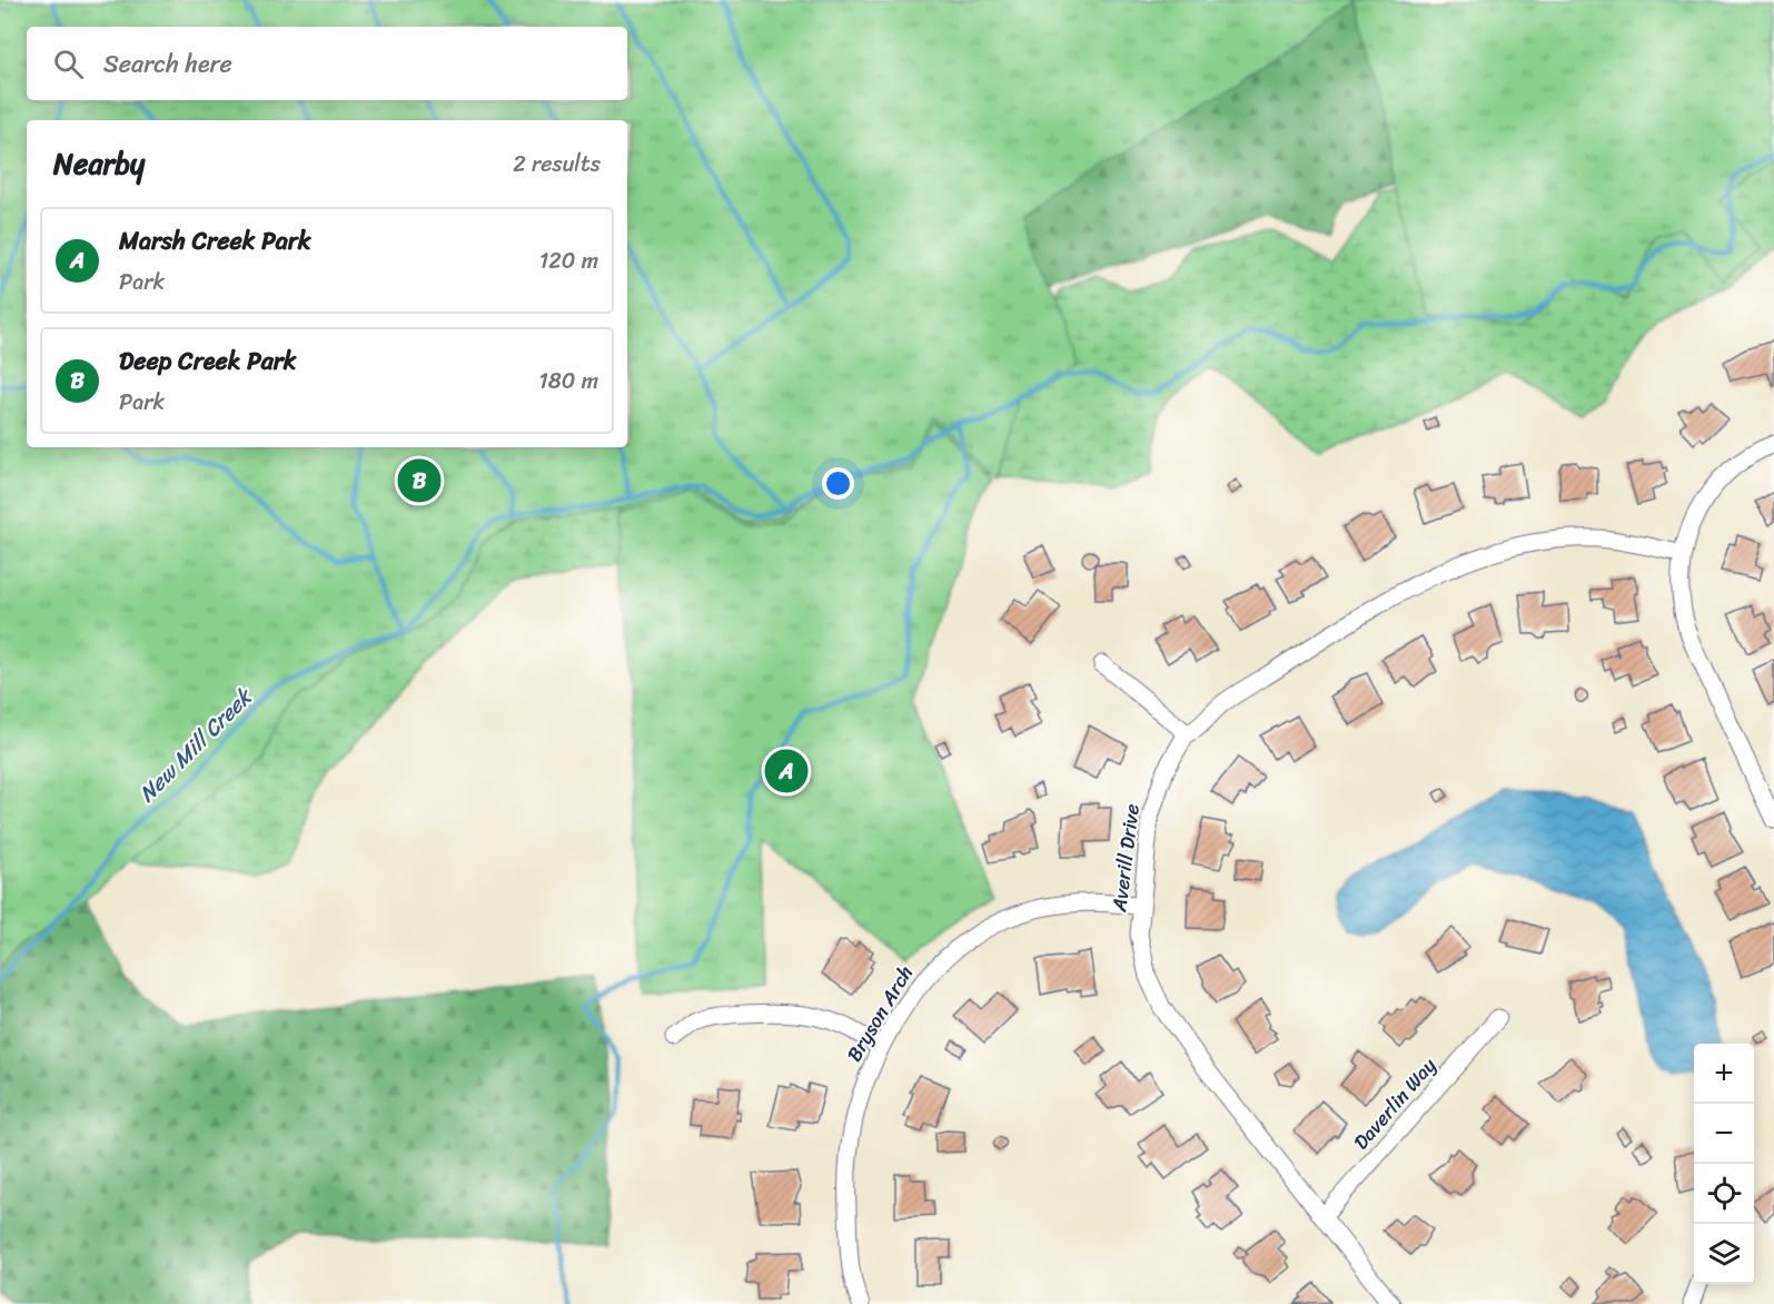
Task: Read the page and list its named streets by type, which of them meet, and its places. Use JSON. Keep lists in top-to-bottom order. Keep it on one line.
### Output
{"streets":{"street":["Averill Drive","Bryson Arch","Daverlin Way"]},"crossings":[["Averill Drive","Bryson Arch"],["Averill Drive","Daverlin Way"]],"water":["New Mill Creek"],"page":{"search":"Search here","heading":["Nearby","2 results"],"list":[{"mark":"A","name":"Marsh Creek Park","note":"Park","value":"120 m"},{"mark":"B","name":"Deep Creek Park","note":"Park","value":"180 m"}],"pins":["B","A"],"map_buttons":["+","−"]}}
